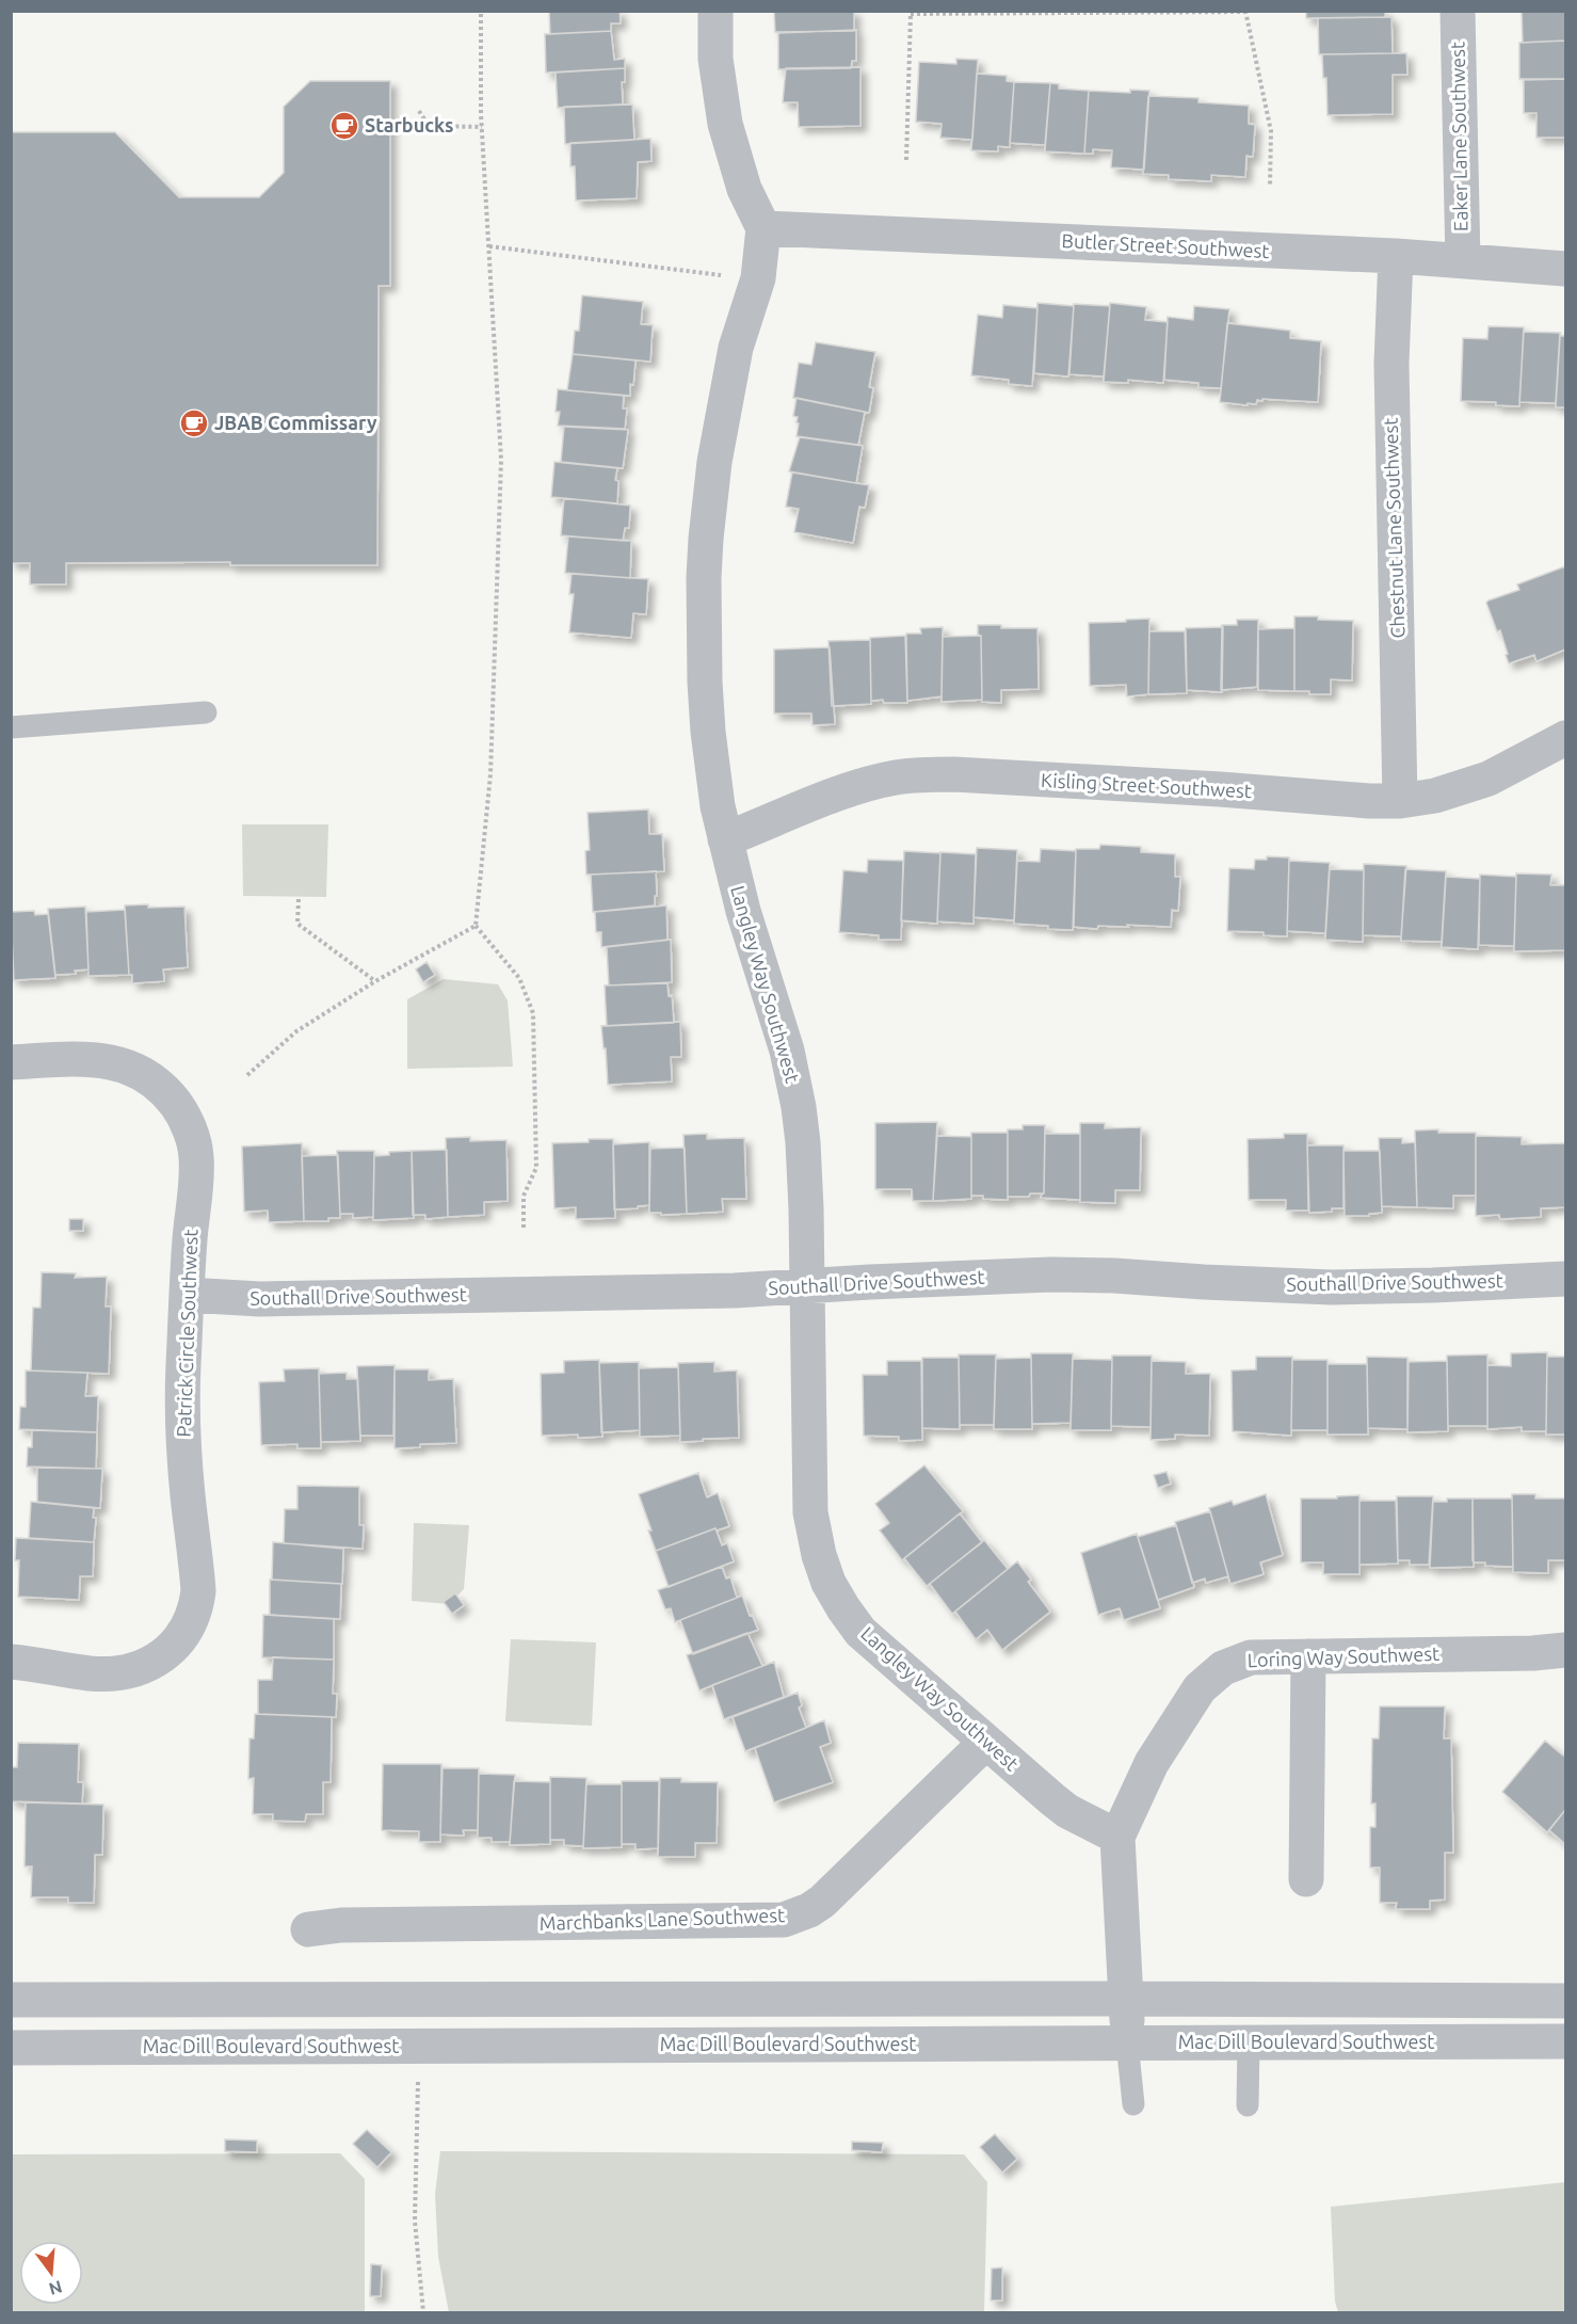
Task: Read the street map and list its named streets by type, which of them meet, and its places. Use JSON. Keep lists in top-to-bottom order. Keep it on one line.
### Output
{"streets":{"street":["Eaker Lane Southwest","Butler Street Southwest","Chestnut Lane Southwest","Kisling Street Southwest","Langley Way Southwest","Southall Drive Southwest","Patrick Circle Southwest","Loring Way Southwest","Marchbanks Lane Southwest","Mac Dill Boulevard Southwest"]},"crossings":[["Eaker Lane Southwest","Butler Street Southwest"],["Butler Street Southwest","Chestnut Lane Southwest"],["Butler Street Southwest","Langley Way Southwest"],["Chestnut Lane Southwest","Kisling Street Southwest"],["Kisling Street Southwest","Langley Way Southwest"],["Langley Way Southwest","Southall Drive Southwest"],["Langley Way Southwest","Loring Way Southwest"],["Langley Way Southwest","Marchbanks Lane Southwest"],["Southall Drive Southwest","Patrick Circle Southwest"],["Loring Way Southwest","Mac Dill Boulevard Southwest"]],"places":{"cafe":["Starbucks","JBAB Commissary"]},"north":"bottom"}
